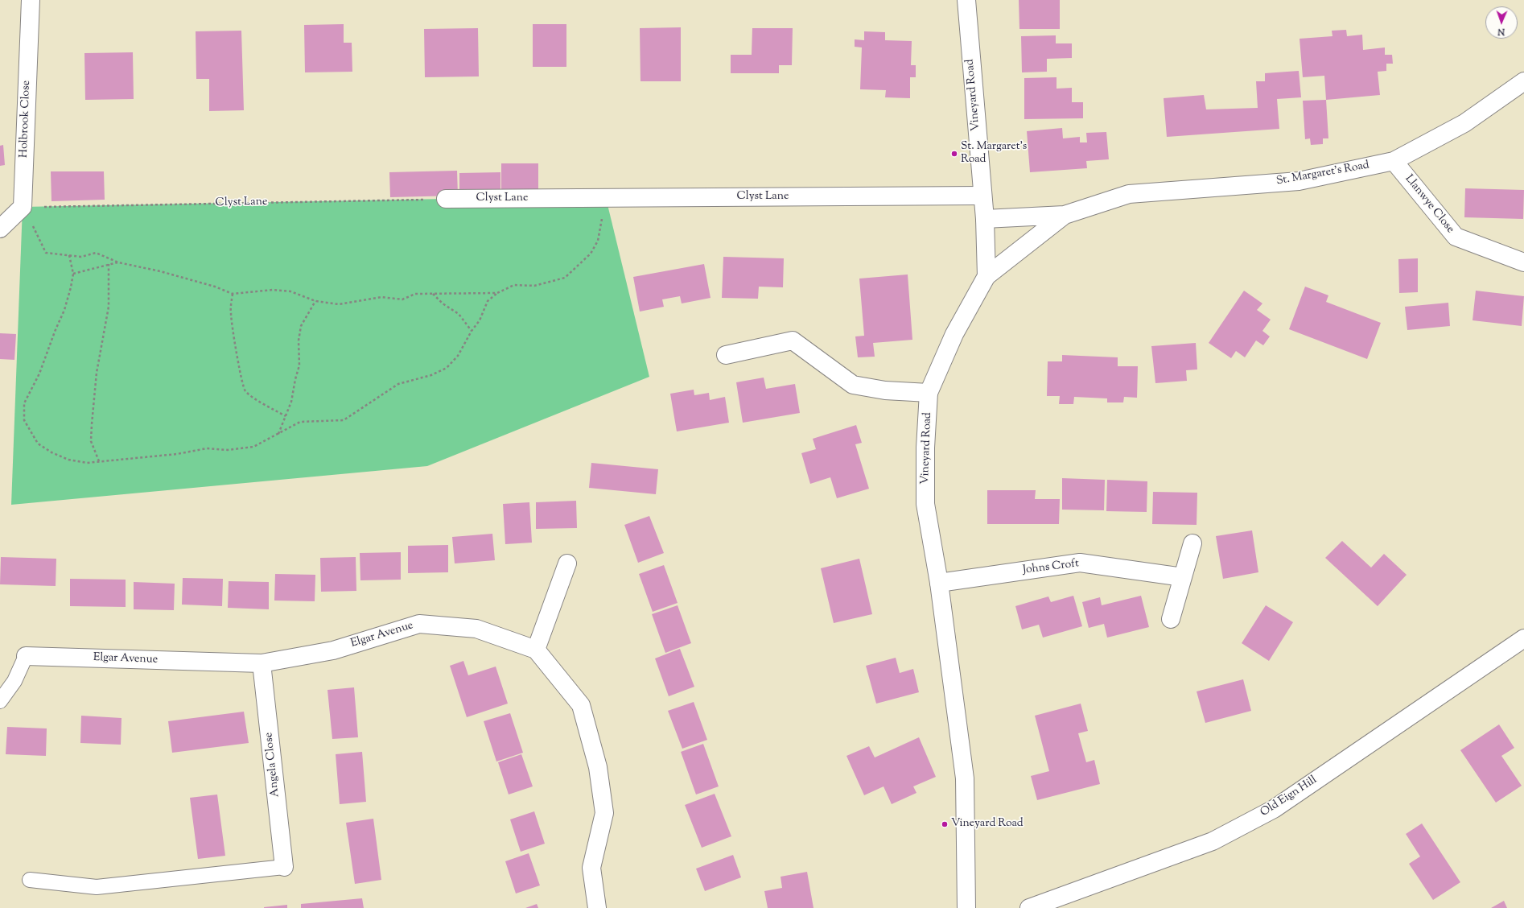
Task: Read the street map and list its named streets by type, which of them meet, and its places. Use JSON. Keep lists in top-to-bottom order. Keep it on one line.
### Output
{"streets":{"street":["Vineyard Road","Holbrook Close","St. Margaret's Road","Clyst Lane","Llanwye Close","Johns Croft","Elgar Avenue","Angela Close","Old Eign Hill"]},"crossings":[["Vineyard Road","St. Margaret's Road"],["Vineyard Road","Clyst Lane"],["Vineyard Road","Johns Croft"],["Holbrook Close","Clyst Lane"],["St. Margaret's Road","Llanwye Close"],["Elgar Avenue","Angela Close"]],"places":["St. Margaret's Road","Vineyard Road"],"north":"bottom"}
